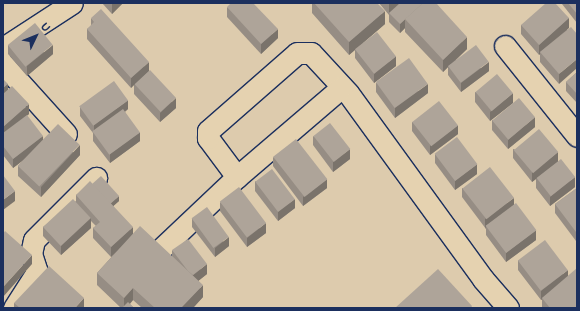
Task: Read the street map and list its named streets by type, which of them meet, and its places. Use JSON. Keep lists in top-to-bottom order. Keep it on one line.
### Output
{"north":"top right"}
